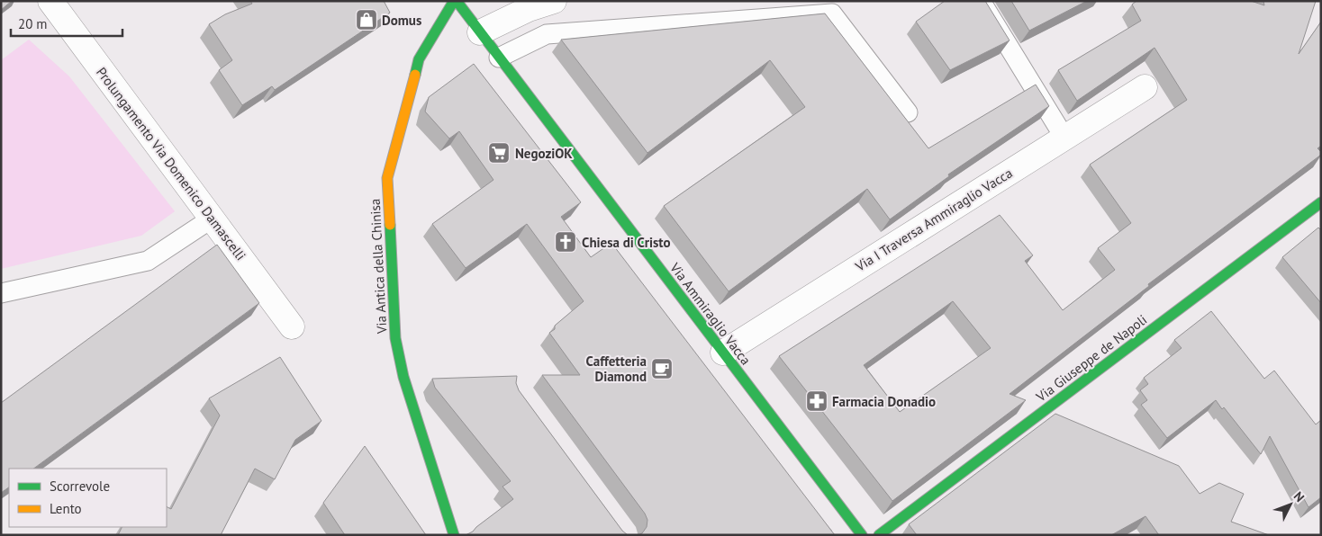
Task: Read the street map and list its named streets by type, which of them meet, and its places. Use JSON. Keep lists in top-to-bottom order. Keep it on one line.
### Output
{"streets":{"street":["Prolungamento Via Domenico Damascelli","Via I Traversa Ammiraglio Vacca","Via Antica della Chinisa","Via Ammiraglio Vacca","Via Giuseppe de Napoli"]},"crossings":[["Via I Traversa Ammiraglio Vacca","Via Ammiraglio Vacca"],["Via Antica della Chinisa","Via Ammiraglio Vacca"]],"places":{"shop":["Domus"],"supermarket":["NegoziOK"],"church":["Chiesa di Cristo"],"cafe":["Caffetteria Diamond"],"pharmacy":["Farmacia Donadio"]},"legend":["Scorrevole","Lento"],"scale_bar":"20 m","north":"top right"}
